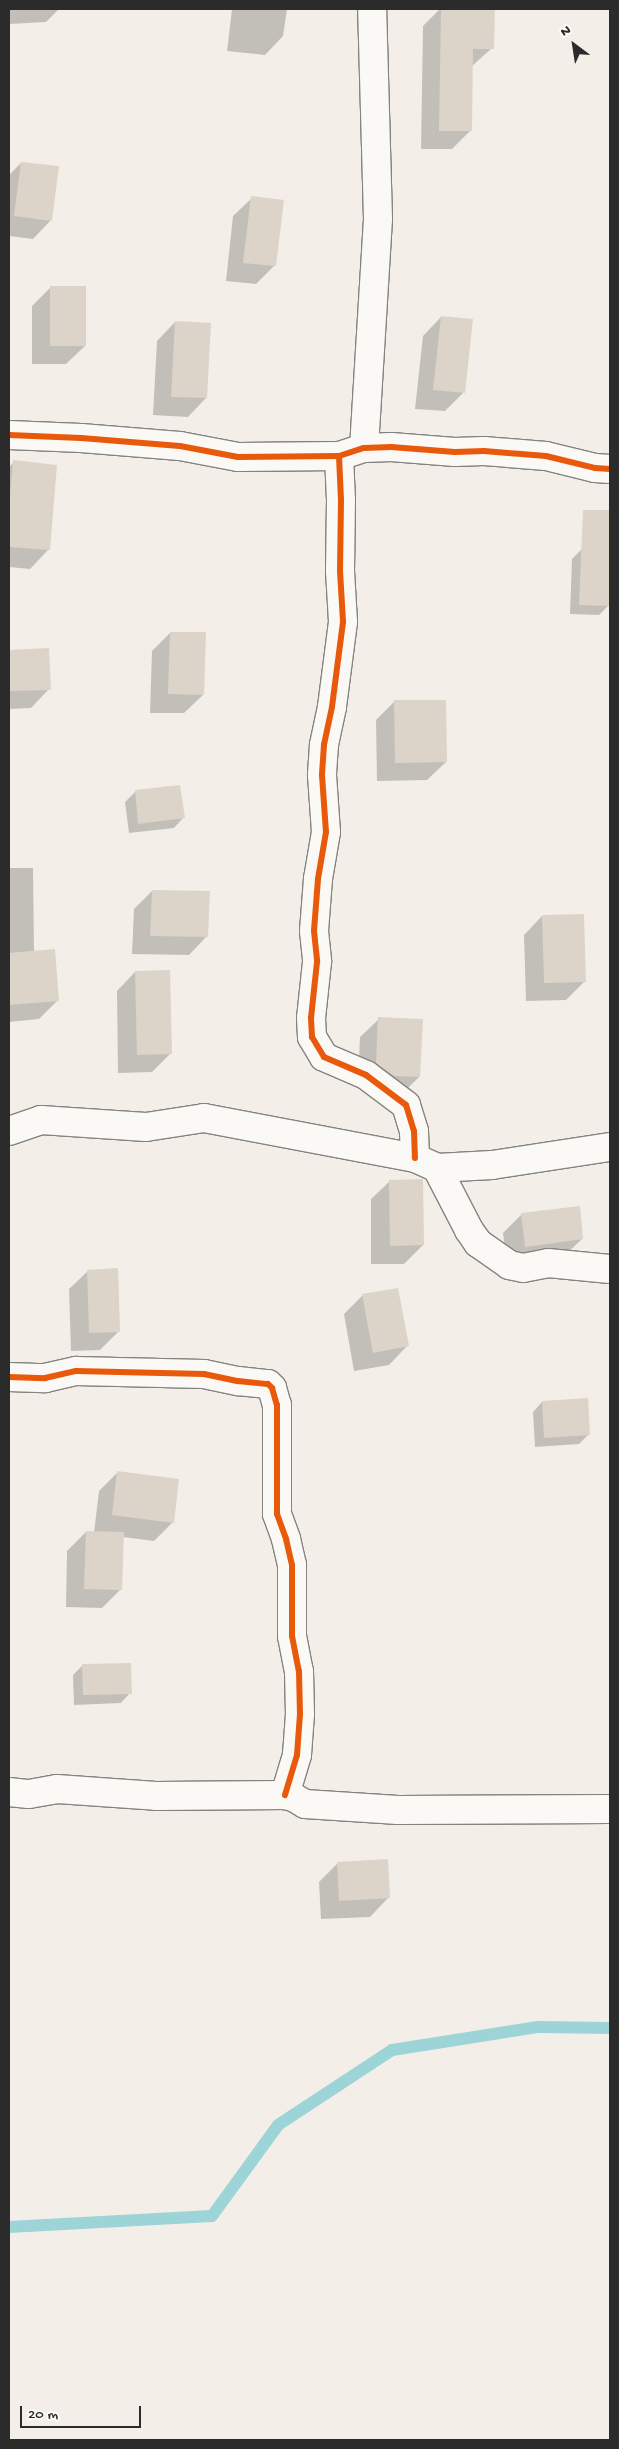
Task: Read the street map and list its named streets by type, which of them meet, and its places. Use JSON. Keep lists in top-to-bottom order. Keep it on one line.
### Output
{"scale_bar":"20 m","north":"top left"}
